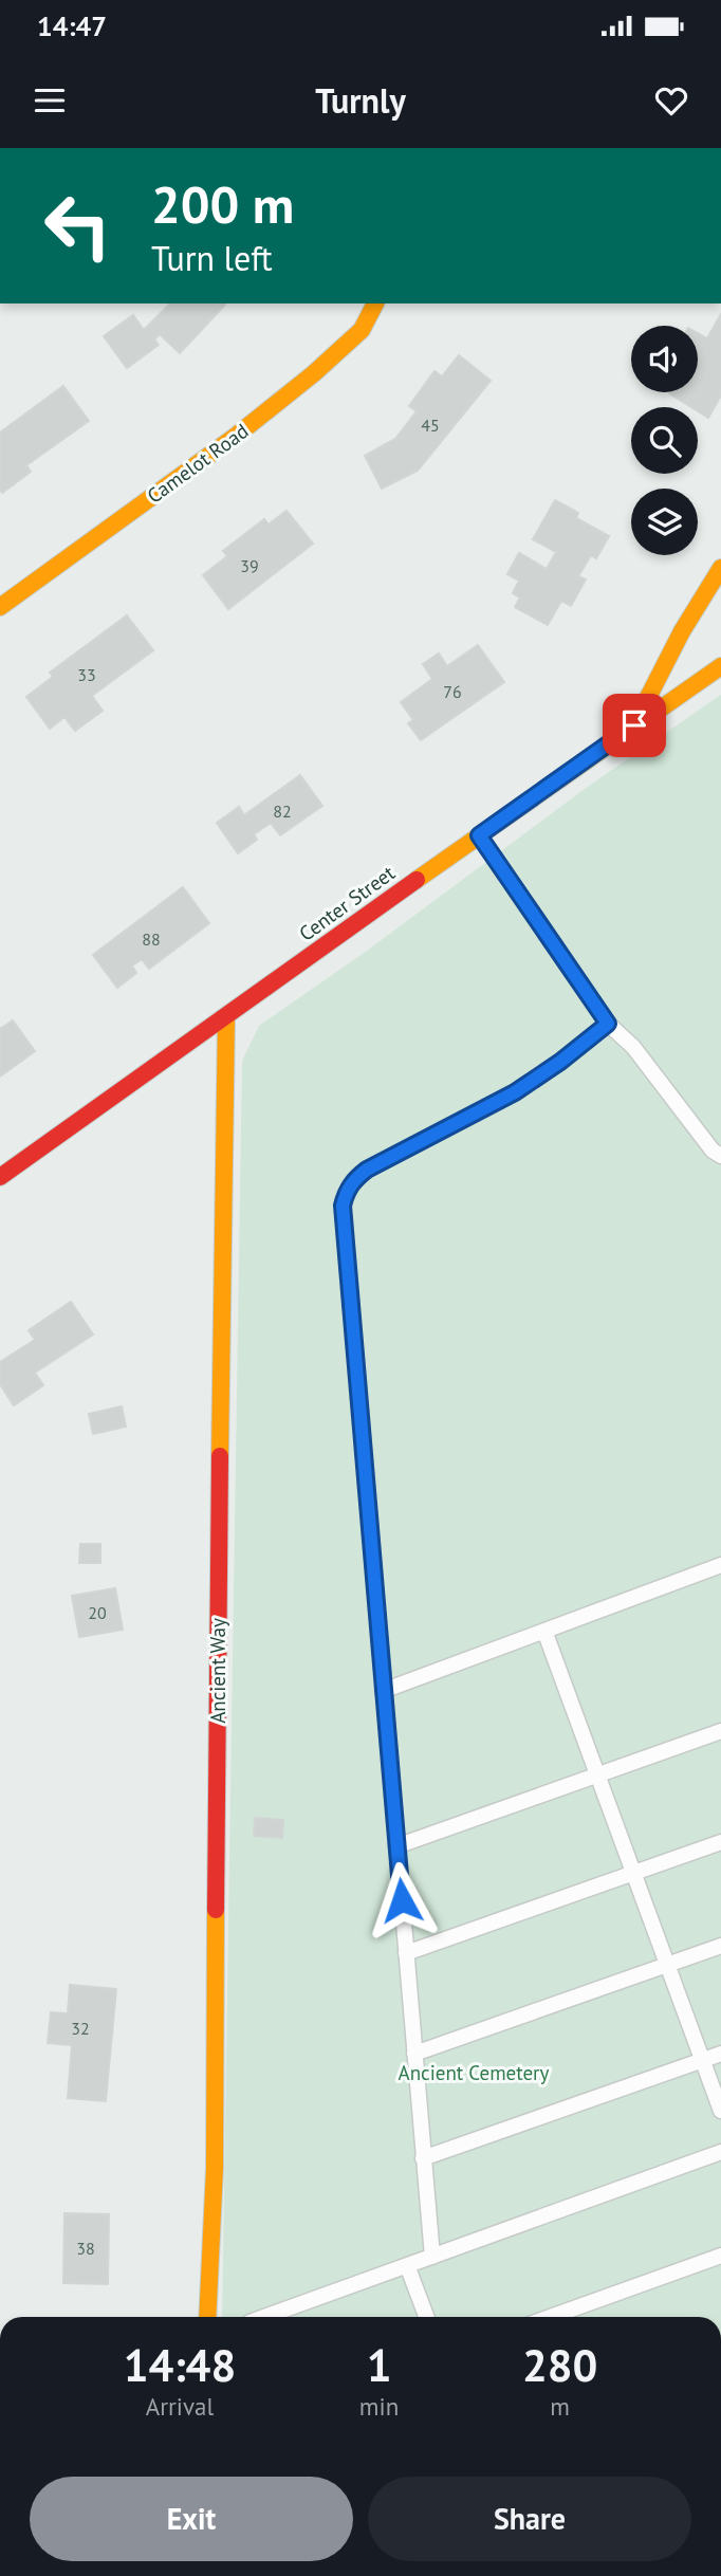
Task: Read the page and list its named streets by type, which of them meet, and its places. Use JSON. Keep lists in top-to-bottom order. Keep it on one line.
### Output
{"streets":{"street":["Camelot Road","Center Street","Ancient Way"]},"crossings":[["Center Street","Ancient Way"]],"parks":["Ancient Cemetery"],"house_numbers":["45","39","33","76","82","88","20","32","38"],"page":{"status":"14:47","header":"Turnly","turn":["200 m","Turn left"],"eta":["14:48","Arrival","1","min","280","m"],"buttons":["Exit","Share"]}}
